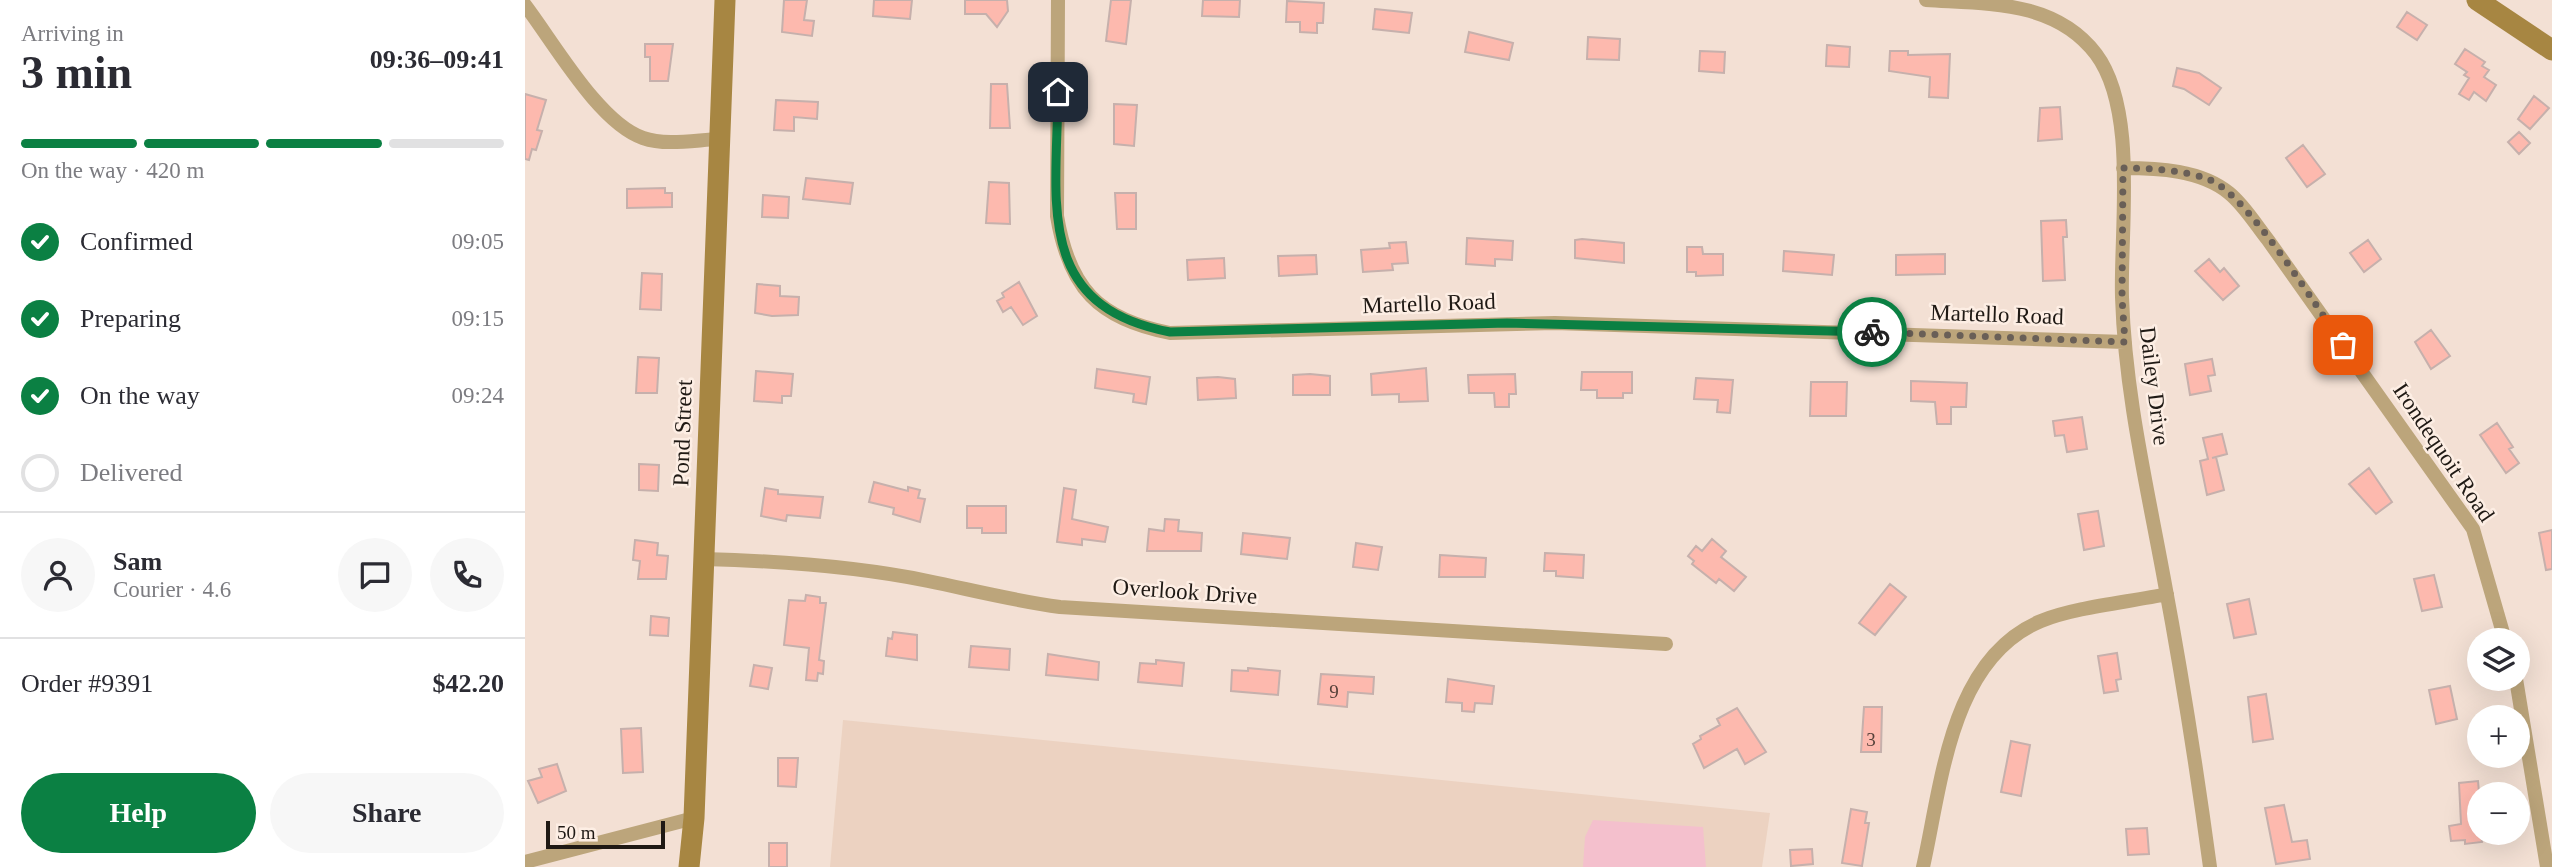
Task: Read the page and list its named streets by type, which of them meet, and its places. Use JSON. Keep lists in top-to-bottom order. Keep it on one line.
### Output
{"streets":{"main road":["Pond Street"],"street":["Martello Road","Dailey Drive","Irondequoit Road","Overlook Drive"]},"crossings":[["Martello Road","Dailey Drive"],["Dailey Drive","Irondequoit Road"],["Pond Street","Overlook Drive"]],"house_numbers":["9","3"],"scale_bar":"50 m","page":{"heading":["3 min","Arriving in","09:36–09:41"],"panel":["Sam","Courier · 4.6","Order #9391","$42.20"],"bar":"On the way · 420 m","list":[["Confirmed","09:05"],["Preparing","09:15"],["On the way","09:24"],"Delivered"],"map_buttons":["+","−"],"buttons":["Help","Share"],"scale":"50 m"}}
